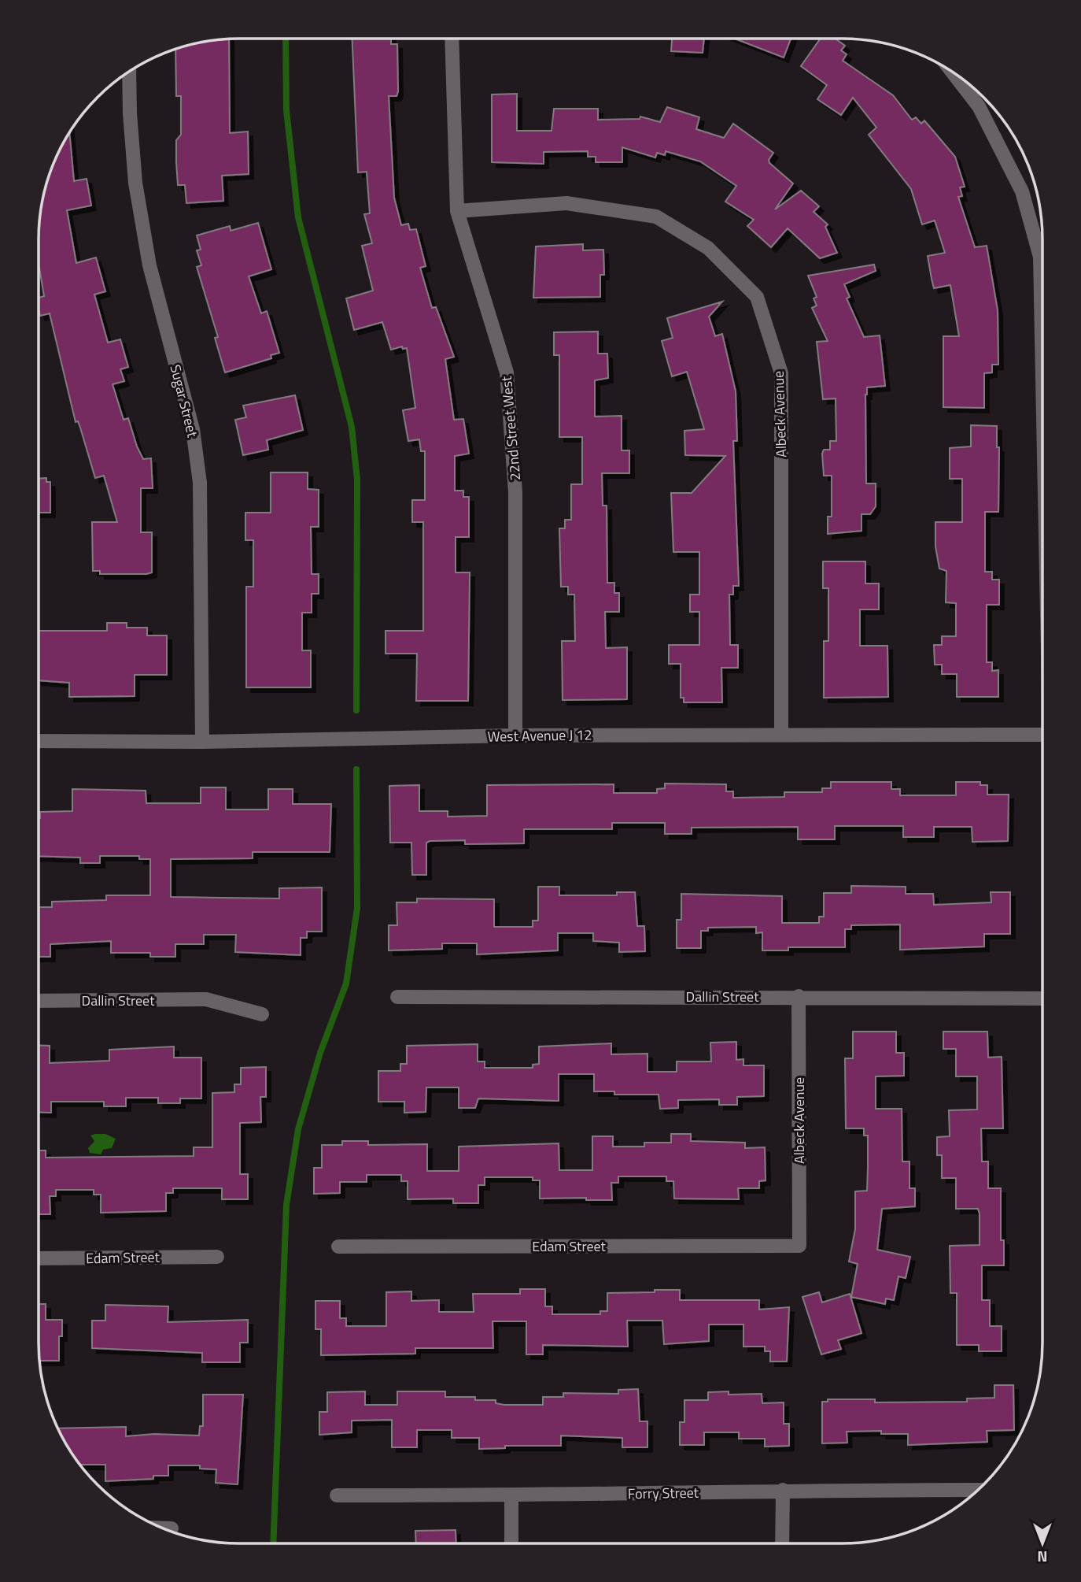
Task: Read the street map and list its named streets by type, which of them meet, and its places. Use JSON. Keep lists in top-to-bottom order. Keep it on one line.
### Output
{"streets":{"street":["Sugar Street","Albeck Avenue","22nd Street West","West Avenue J 12","Dallin Street","Edam Street","Forry Street"]},"crossings":[["Sugar Street","West Avenue J 12"],["Albeck Avenue","22nd Street West"],["Albeck Avenue","West Avenue J 12"],["Albeck Avenue","Dallin Street"],["Albeck Avenue","Edam Street"],["22nd Street West","West Avenue J 12"]],"north":"bottom"}
